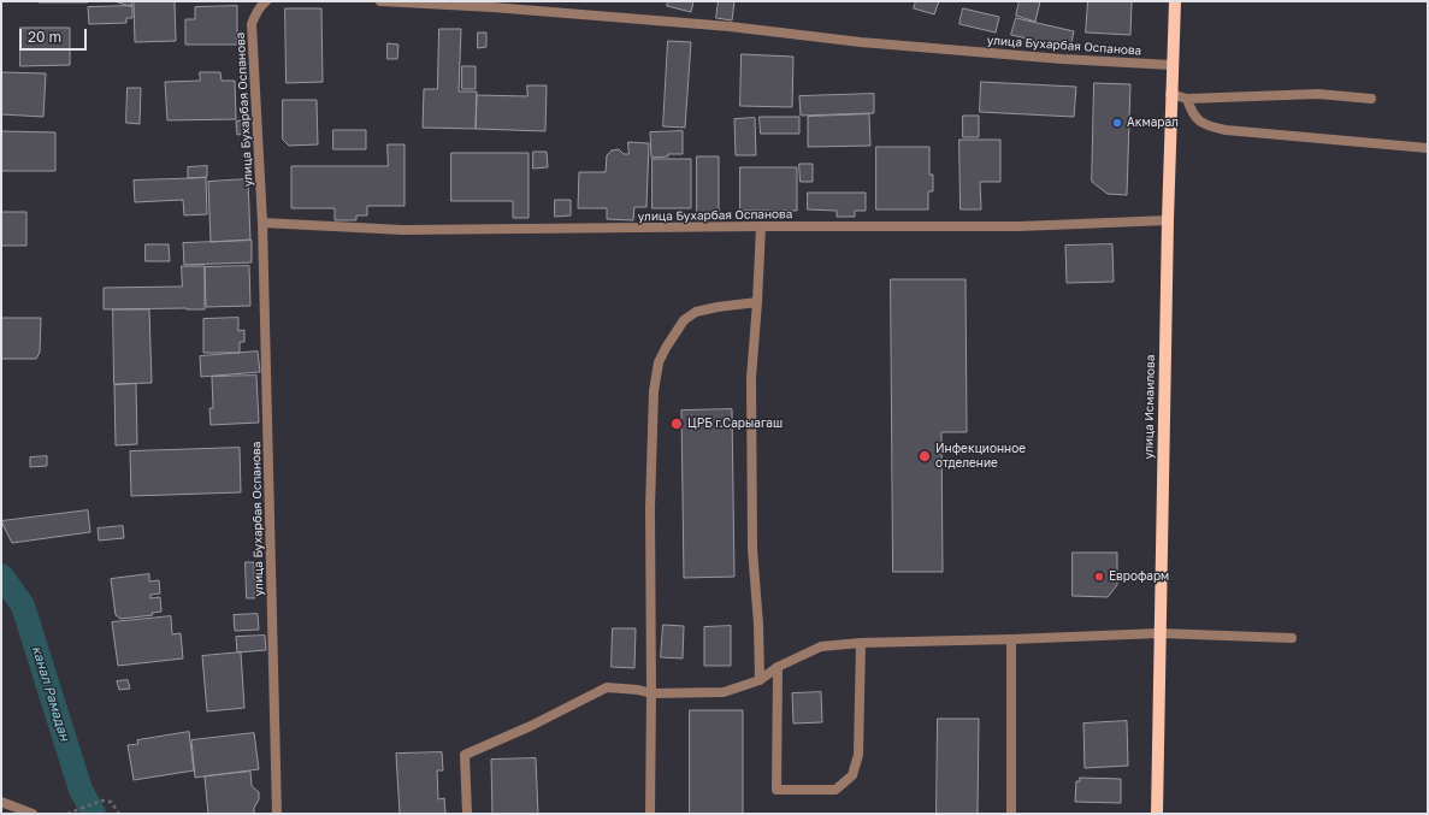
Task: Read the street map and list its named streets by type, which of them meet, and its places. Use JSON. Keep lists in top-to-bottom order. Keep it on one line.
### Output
{"streets":{"main road":["улица Исмаилова"],"street":["улица Бухарбая Оспанова"]},"crossings":[["улица Бухарбая Оспанова","улица Исмаилова"]],"water":["канал Рамадан"],"places":["Акмарал","ЦРБ г.Сарыагаш","Инфекционное отделение","Еврофарм"],"scale_bar":"20 m"}
